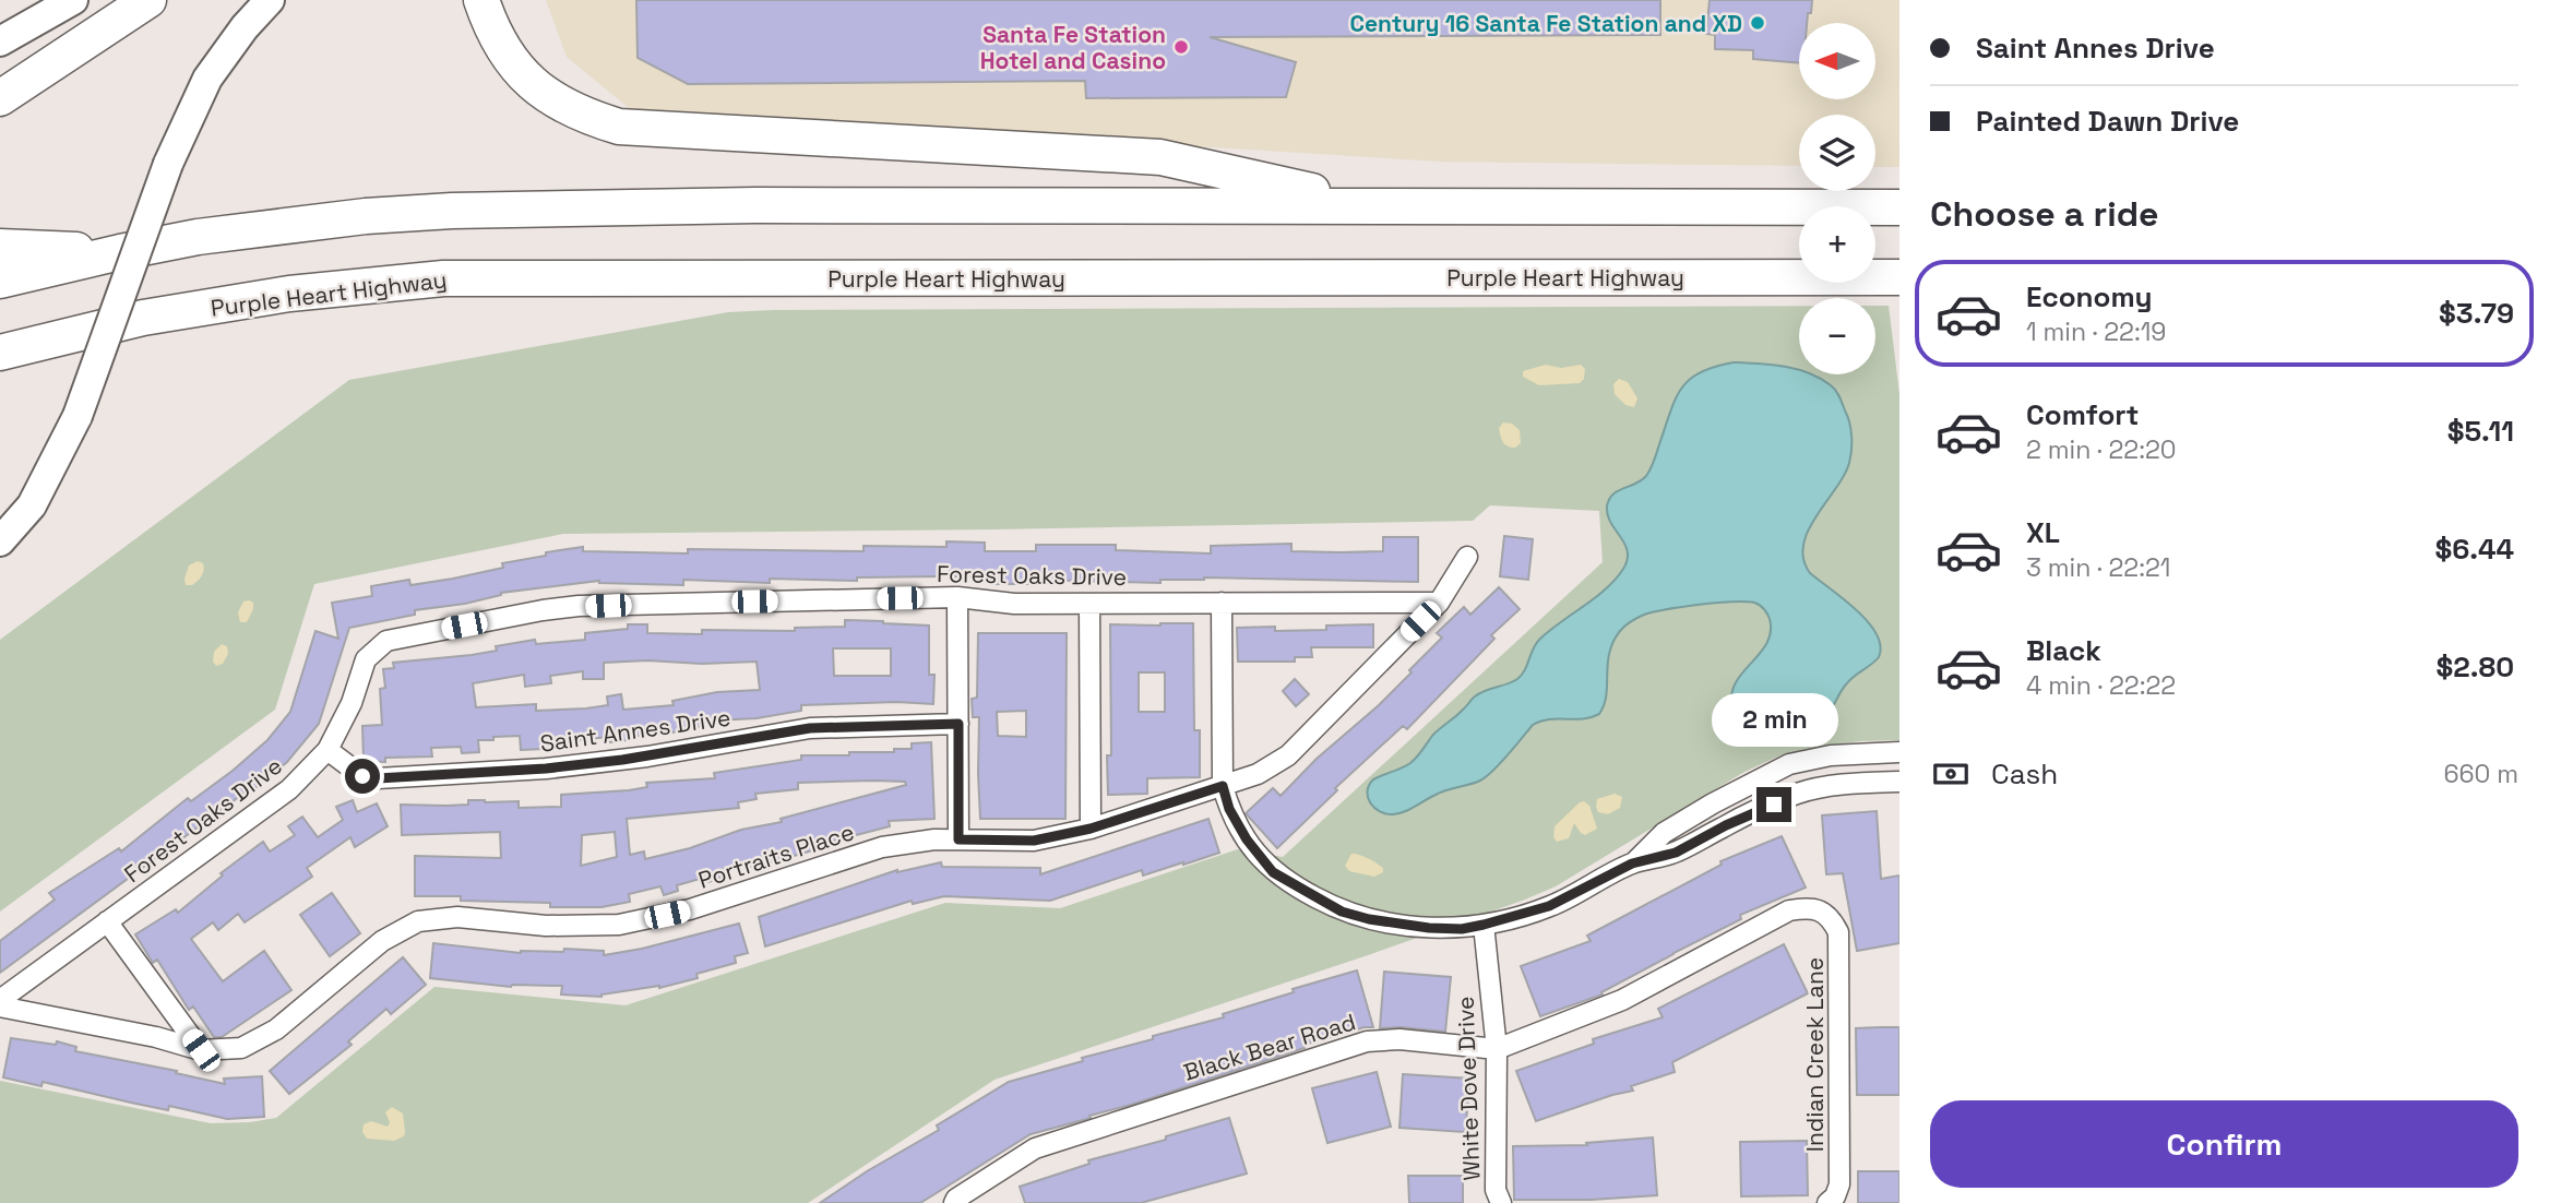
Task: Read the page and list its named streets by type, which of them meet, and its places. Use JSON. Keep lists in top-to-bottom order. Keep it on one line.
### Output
{"streets":{"highway":["Purple Heart Highway"],"street":["Forest Oaks Drive","Saint Annes Drive","Portraits Place","Black Bear Road","Indian Creek Lane","White Dove Drive"]},"crossings":[["Forest Oaks Drive","Saint Annes Drive"],["Forest Oaks Drive","Portraits Place"],["Black Bear Road","Indian Creek Lane"],["Black Bear Road","White Dove Drive"]],"places":["Century 16 Santa Fe Station and XD","Santa Fe Station Hotel and Casino"],"north":"left","page":{"banner":["Saint Annes Drive","Painted Dawn Drive"],"map_buttons":["+","−"],"heading":"Choose a ride","list":[{"name":"Economy","note":"1 min · 22:19","value":"$3.79"},{"name":"Comfort","note":"2 min · 22:20","value":"$5.11"},{"name":"XL","note":"3 min · 22:21","value":"$6.44"},{"name":"Black","note":"4 min · 22:22","value":"$2.80"}],"bubble":"2 min","pay":["Cash","660 m"],"buttons":"Confirm"}}
